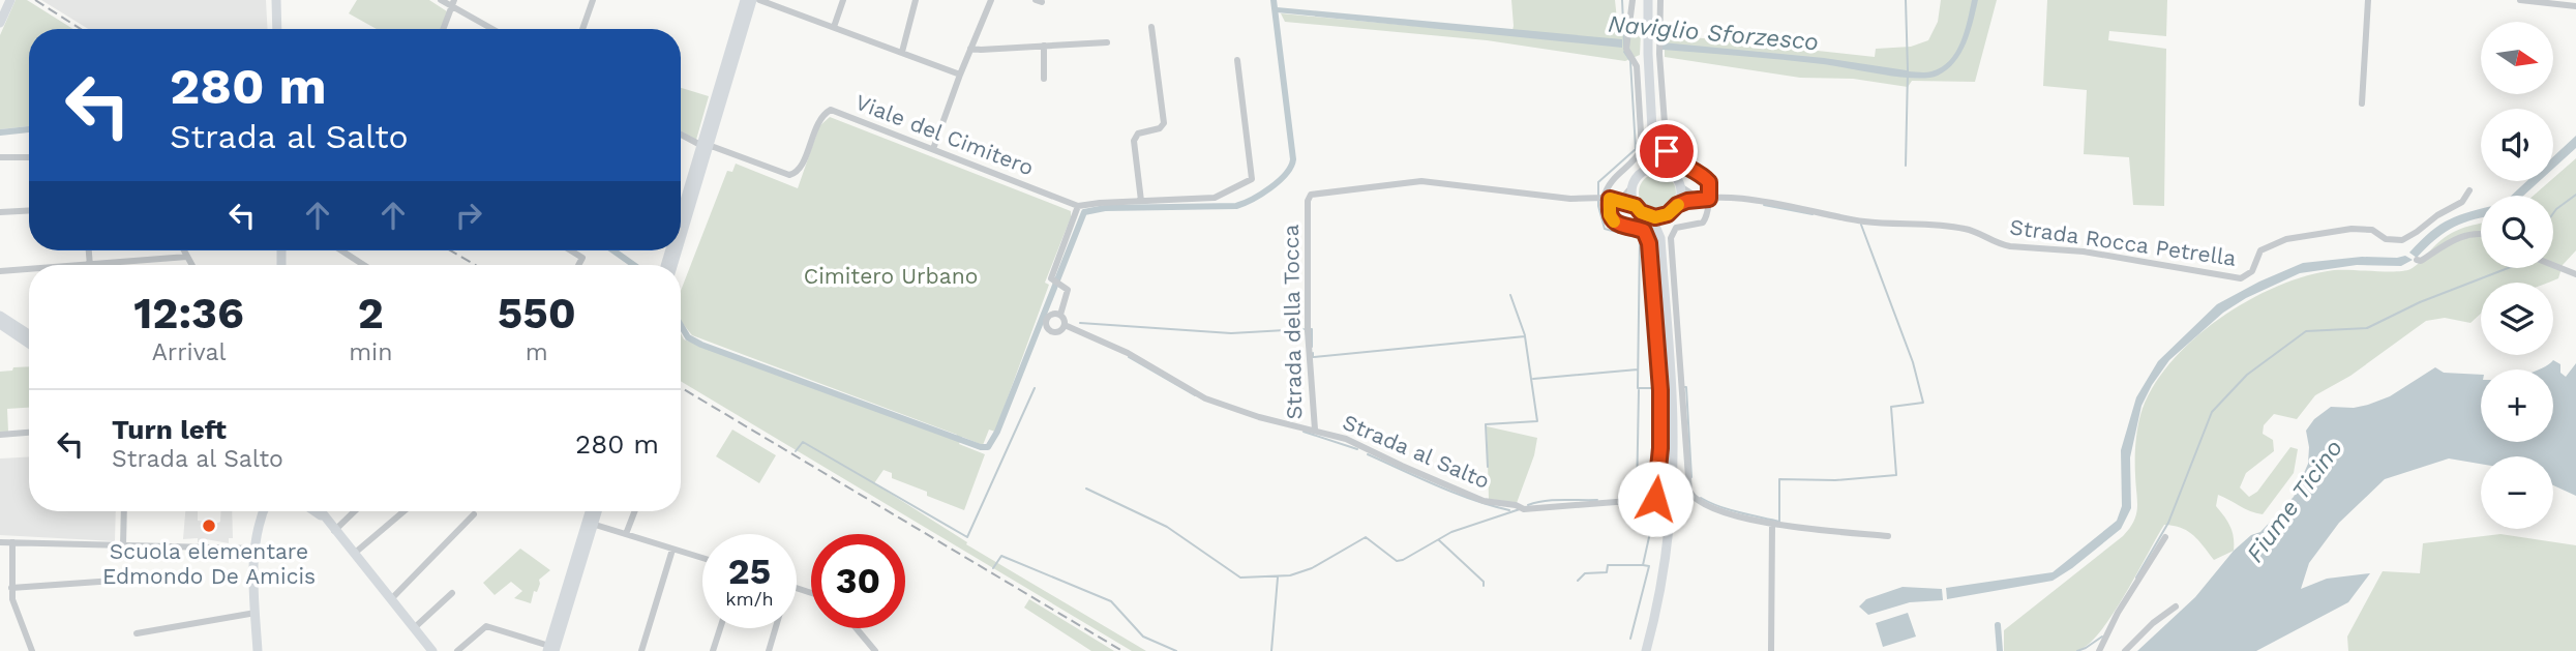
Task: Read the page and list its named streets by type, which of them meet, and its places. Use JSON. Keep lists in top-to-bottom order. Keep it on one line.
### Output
{"streets":{"street":["Viale del Cimitero","Strada Rocca Petrella","Strada della Tocca","Strada al Salto"]},"crossings":[["Strada Rocca Petrella","Strada al Salto"],["Strada della Tocca","Strada al Salto"]],"water":["Naviglio Sforzesco","Fiume Ticino"],"parks":["Cimitero Urbano"],"places":["Scuola elementare Edmondo De Amicis"],"north":"right","page":{"map_buttons":["+","−"],"turn":["280 m","Strada al Salto"],"eta":["12:36","Arrival","2","min","550","m"],"list":[{"name":"Turn left","note":"Strada al Salto","value":"280 m"}],"speed":"25 km/h","limit":"30"}}
